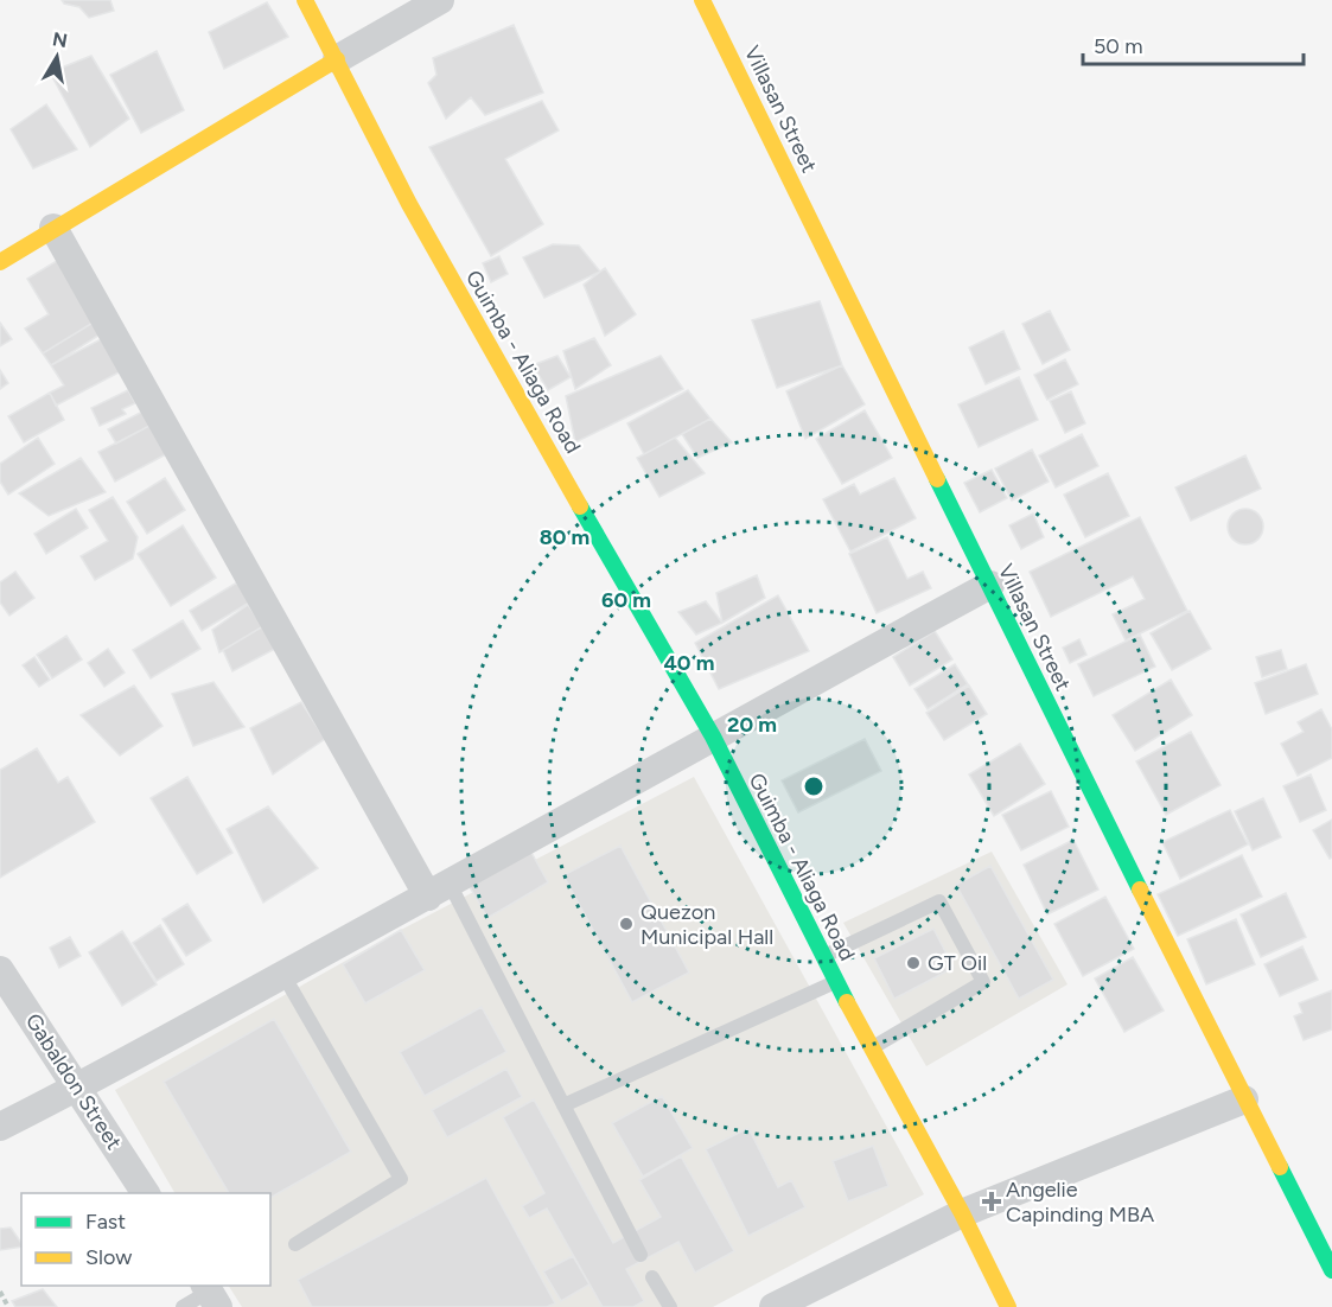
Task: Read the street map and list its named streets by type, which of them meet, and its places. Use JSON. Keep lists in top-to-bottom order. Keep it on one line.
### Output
{"streets":{"street":["Villasan Street","Guimba - Aliaga Road","Gabaldon Street"]},"places":{"other":["Quezon Municipal Hall","GT Oil"],"health":["Angelie Capinding MBA"]},"legend":["Fast","Slow"],"scale_bar":"50 m","north":"top","rings":["80 m","60 m","40 m","20 m"]}
